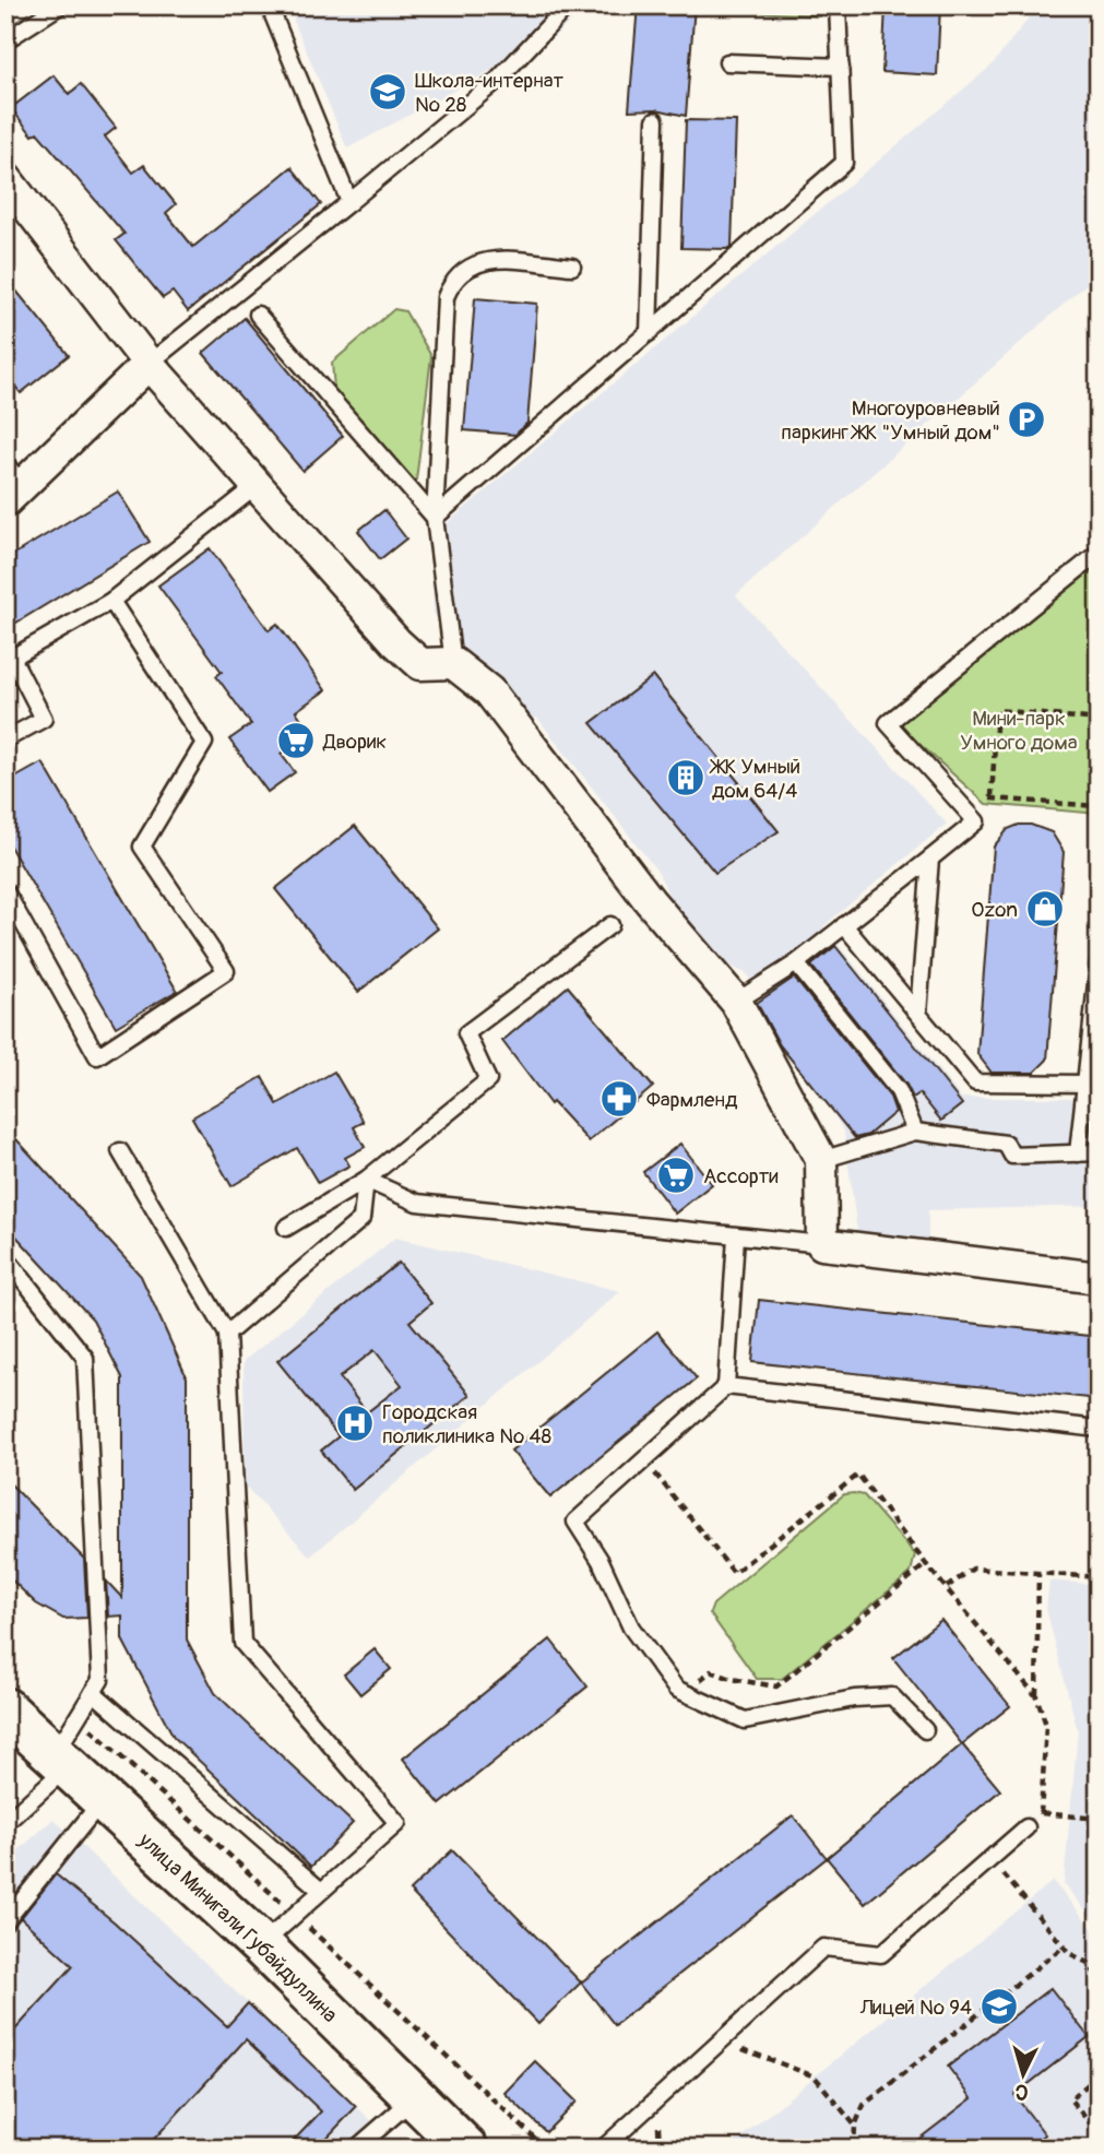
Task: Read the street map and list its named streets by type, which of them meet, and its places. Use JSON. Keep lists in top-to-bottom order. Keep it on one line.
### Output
{"streets":{"main road":["улица Минигали Губайдуллина"]},"parks":["Мини-парк Умного дома"],"places":{"school or university":["Школа-интернат № 28","Лицей № 94"],"parking":["Многоуровневый паркинг ЖК \"Умный дом\""],"supermarket":["Дворик","Ассорти"],"building":["ЖК Умный дом 64/4"],"shop":["Ozon"],"pharmacy":["Фармленд"],"hospital":["Городская поликлиника № 48"]},"north":"bottom"}
